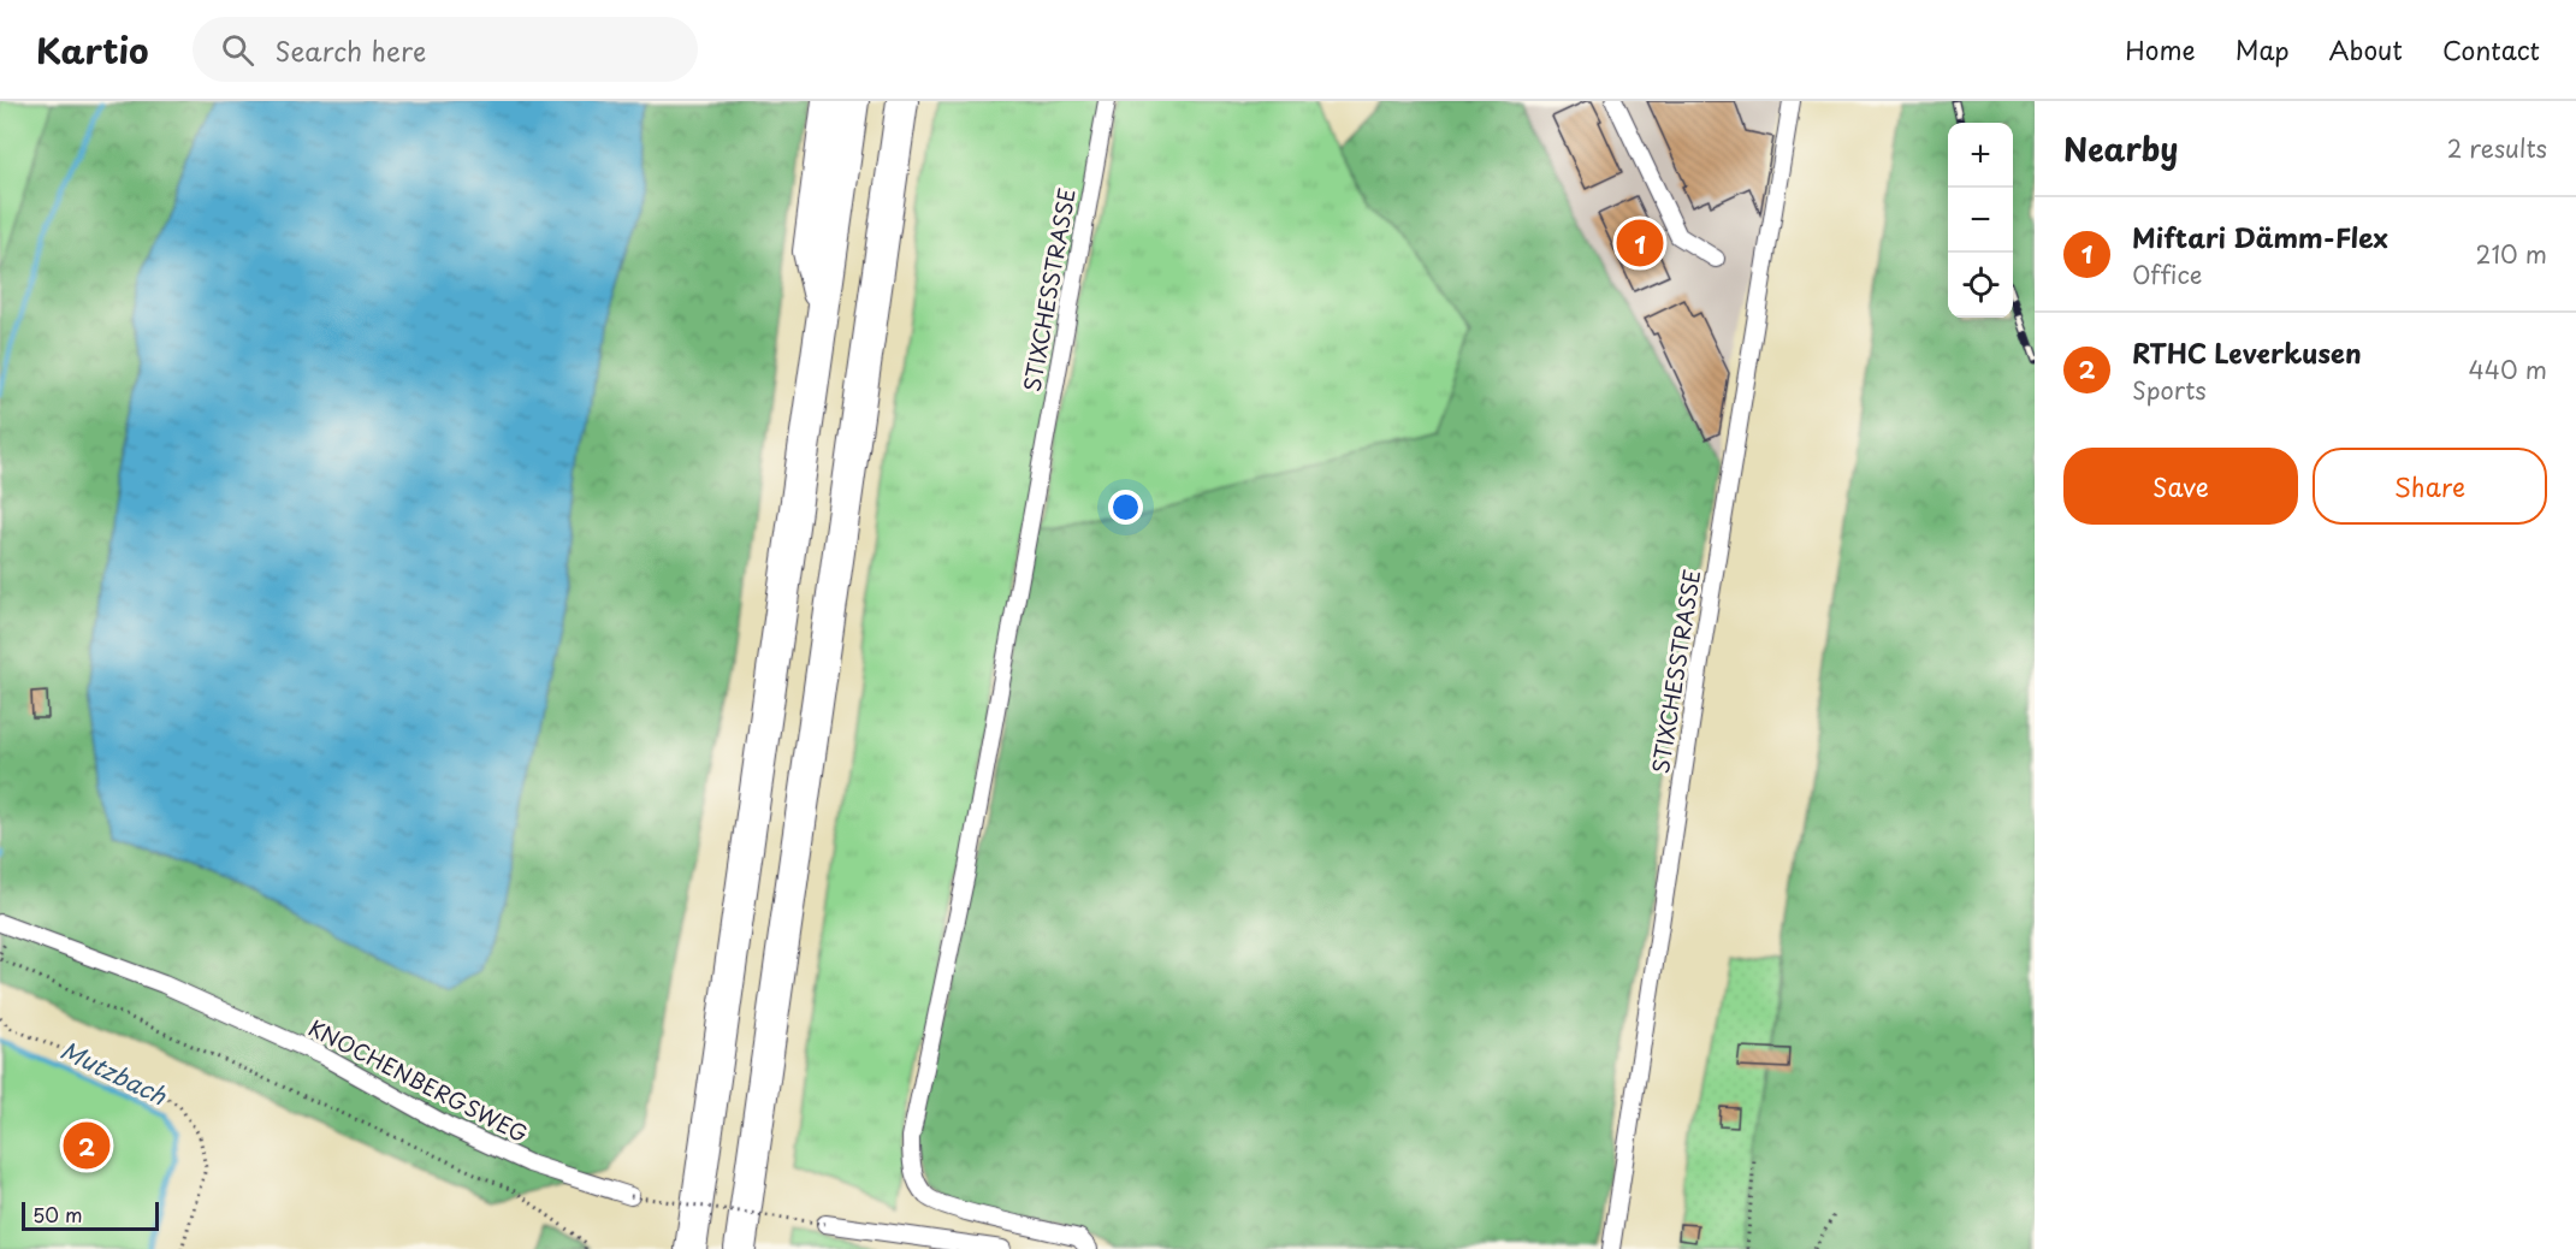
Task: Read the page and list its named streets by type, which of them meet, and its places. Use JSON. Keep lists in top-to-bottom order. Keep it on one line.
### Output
{"streets":{"street":["STIXCHESSTRASSE","KNOCHENBERGSWEG"]},"water":["Mutzbach"],"scale_bar":"50 m","page":{"header":"Kartio","search":"Search here","nav":["Home","Map","About","Contact"],"heading":["Nearby","2 results"],"map_buttons":["+","−"],"list":[{"mark":"1","name":"Miftari Dämm-Flex","note":"Office","value":"210 m"},{"mark":"2","name":"RTHC Leverkusen","note":"Sports","value":"440 m"}],"pins":["1","2"],"buttons":["Save","Share"],"scale":"50 m"}}
